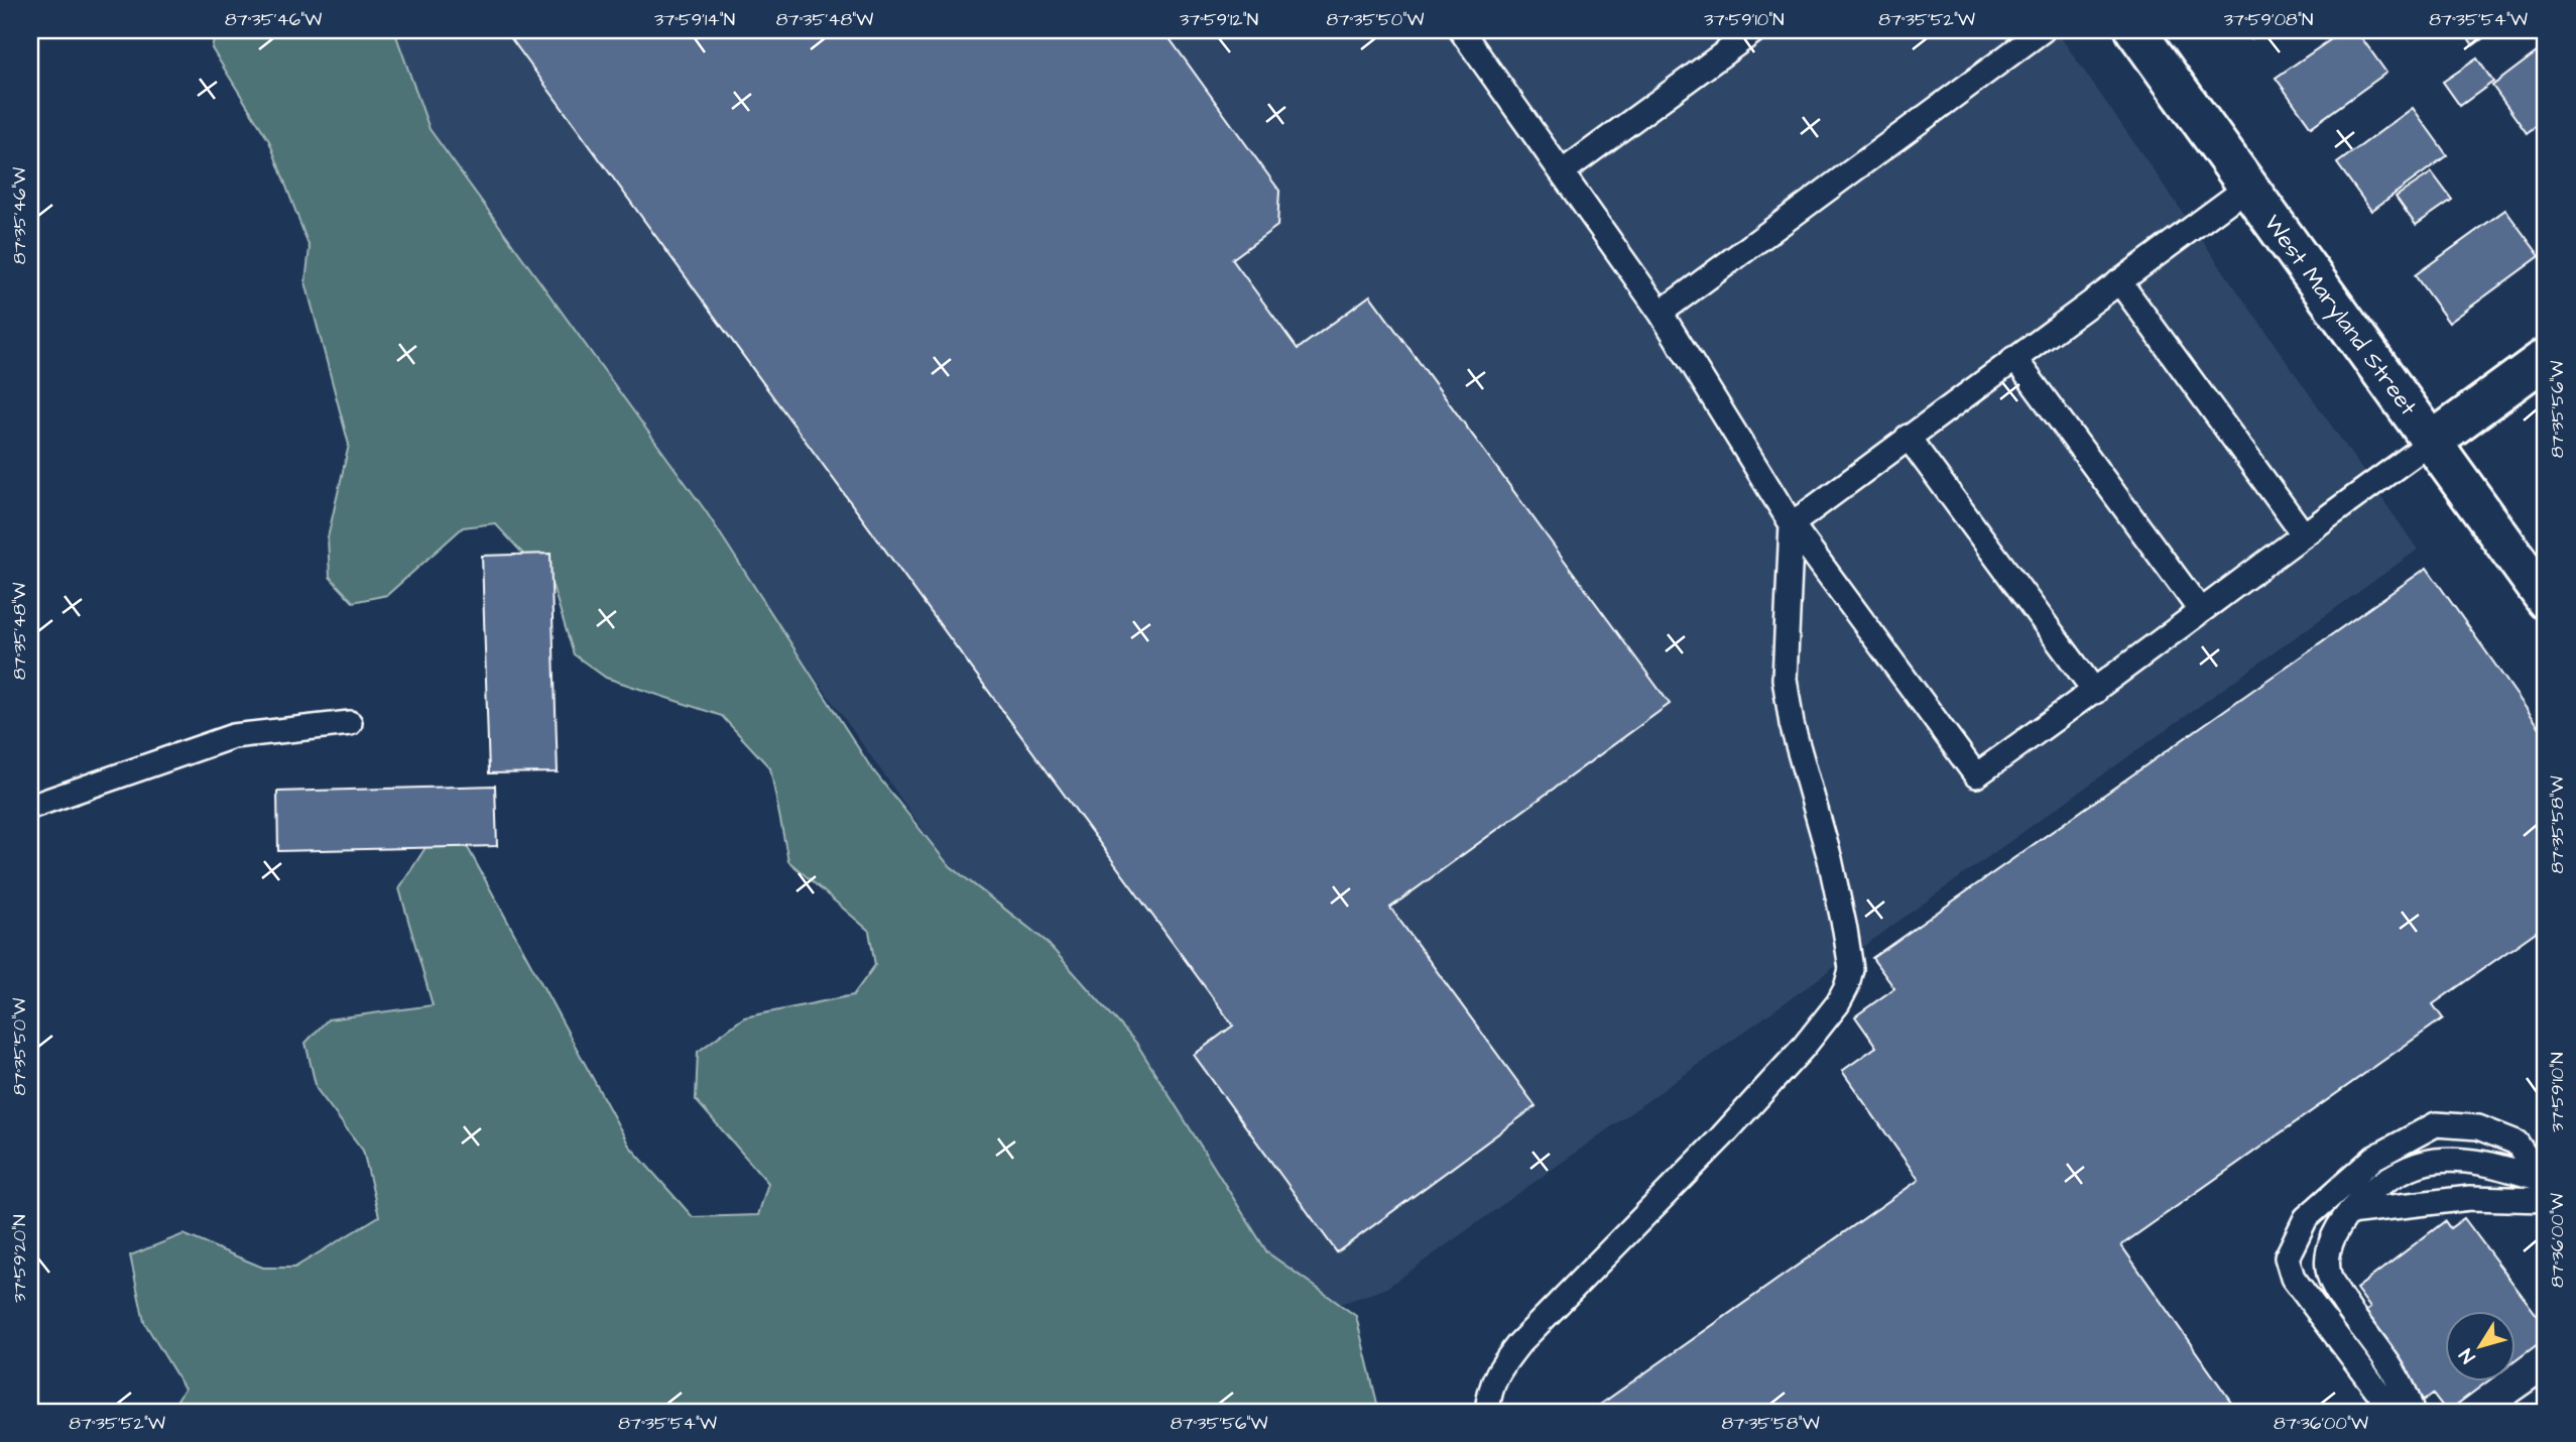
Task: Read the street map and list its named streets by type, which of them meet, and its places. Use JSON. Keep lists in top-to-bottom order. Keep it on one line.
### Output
{"streets":{"street":["West Maryland Street"]},"north":"bottom left","coordinates":["87°35'46\"W","37°59'14\"N","87°35'48\"W","37°59'12\"N","87°35'50\"W","37°59'10\"N","87°35'52\"W","37°59'08\"N","87°35'54\"W","87°35'56\"W","87°35'58\"W","87°36'00\"W","37°59'20\"N"]}
